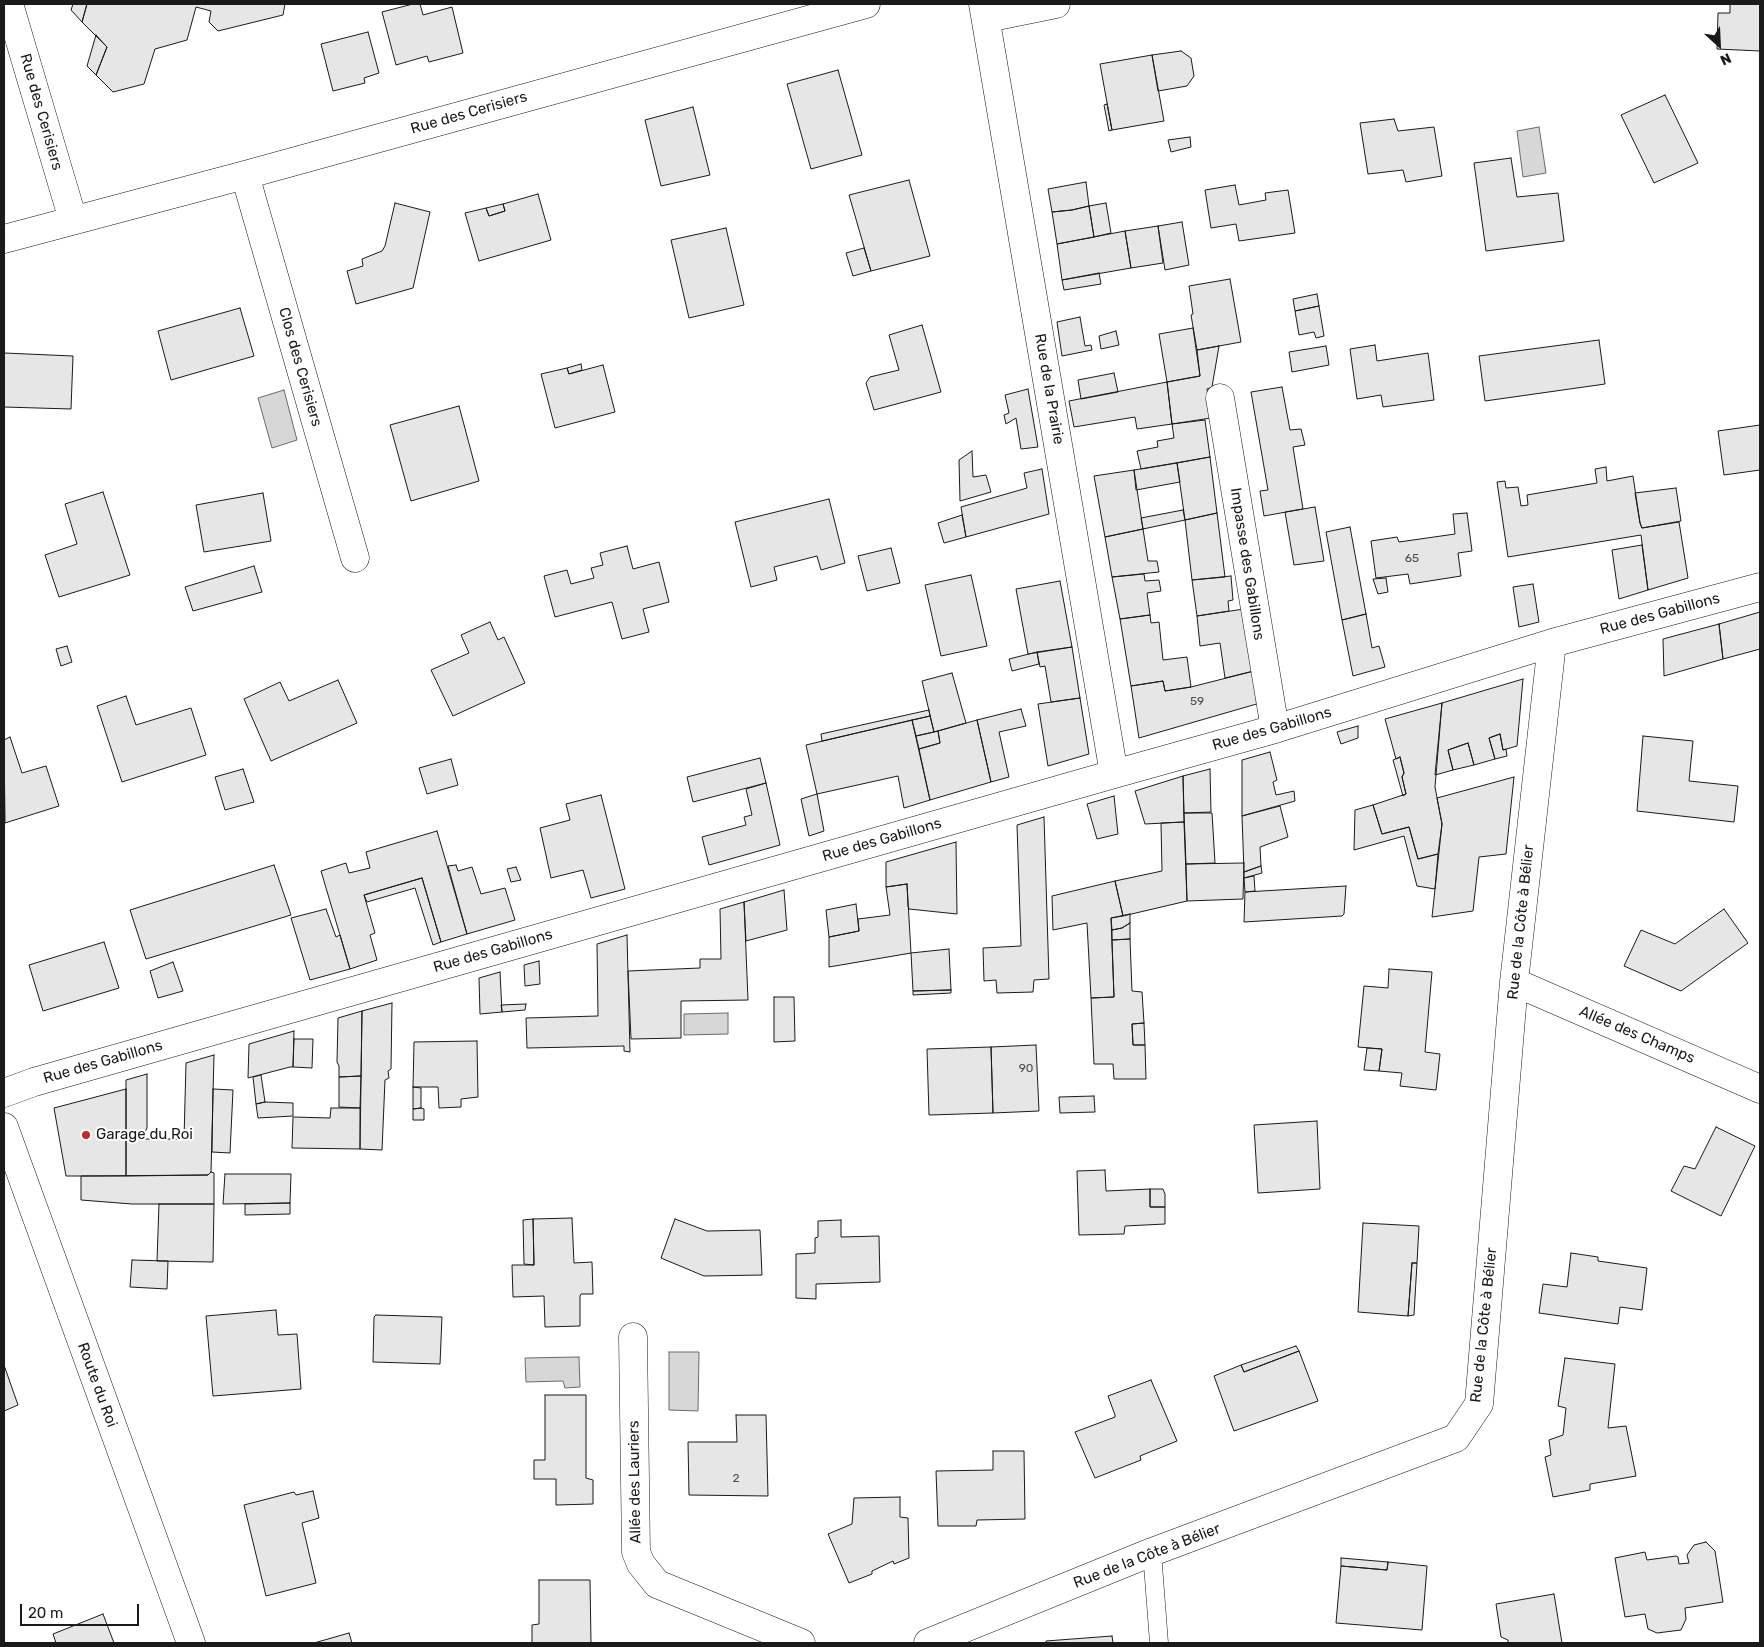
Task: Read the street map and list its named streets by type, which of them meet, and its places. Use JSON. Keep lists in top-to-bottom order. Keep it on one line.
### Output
{"streets":{"street":["Rue des Cerisiers","Clos des Cerisiers","Rue de la Prairie","Impasse des Gabillons","Rue des Gabillons","Rue de la Côte à Bélier","Allée des Champs","Route du Roi","Allée des Lauriers"]},"crossings":[["Rue des Cerisiers","Clos des Cerisiers"],["Rue de la Prairie","Rue des Gabillons"],["Impasse des Gabillons","Rue des Gabillons"],["Rue des Gabillons","Rue de la Côte à Bélier"],["Rue de la Côte à Bélier","Allée des Champs"]],"places":["Garage du Roi"],"house_numbers":["65","59","90","2"],"scale_bar":"20 m","north":"bottom right"}
